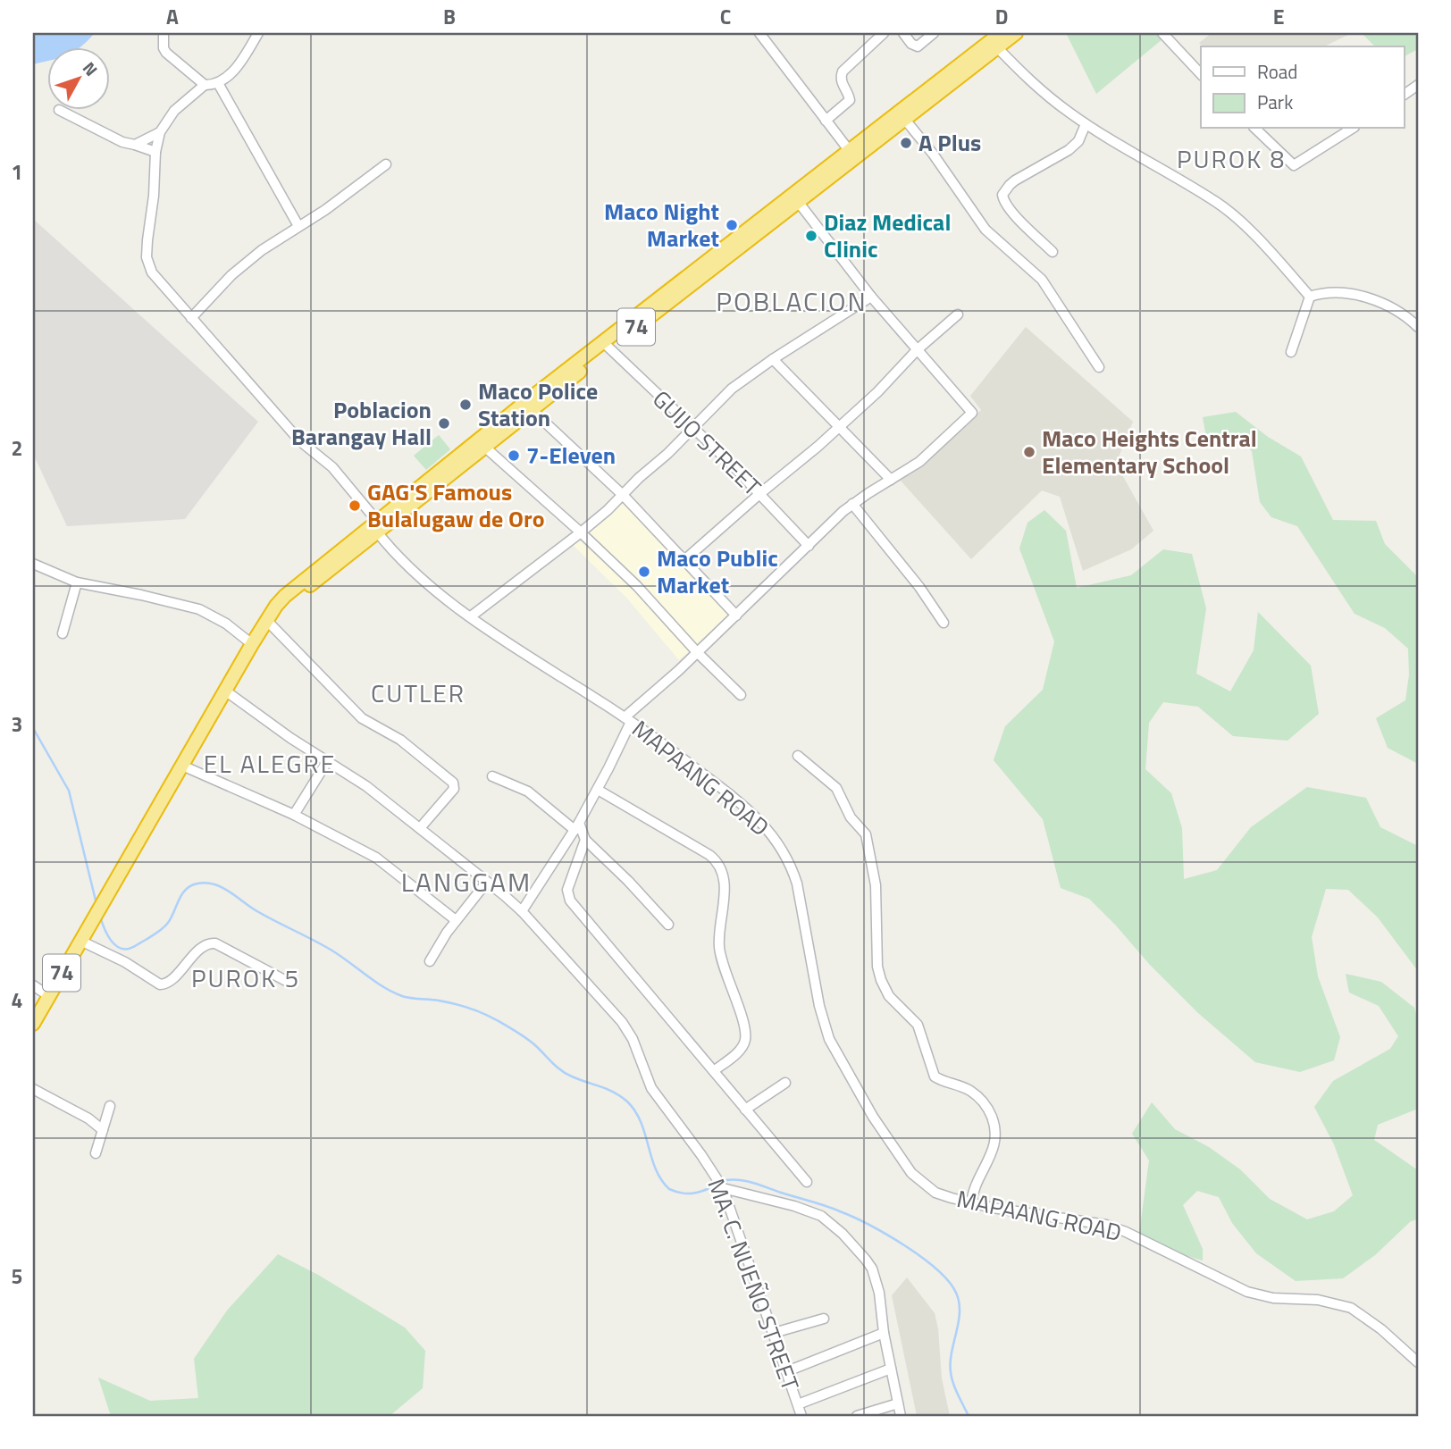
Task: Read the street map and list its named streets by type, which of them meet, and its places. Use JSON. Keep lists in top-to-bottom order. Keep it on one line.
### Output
{"streets":{"highway":["74"],"street":["GUIJO STREET","MAPAANG ROAD","MA. C. NUEÑO STREET"]},"crossings":[["74","GUIJO STREET"],["74","MAPAANG ROAD"],["74","MA. C. NUEÑO STREET"]],"districts":["PUROK 8","POBLACION","CUTLER","EL ALEGRE","LANGGAM","PUROK 5"],"places":["A Plus","Maco Night Market","Diaz Medical Clinic","Maco Police Station","Poblacion Barangay Hall","Maco Heights Central Elementary School","7-Eleven","GAG'S Famous Bulalugaw de Oro","Maco Public Market"],"legend":["Road","Park"],"north":"top right","grid":{"columns":["A","B","C","D","E"],"rows":["1","2","3","4","5"]}}
